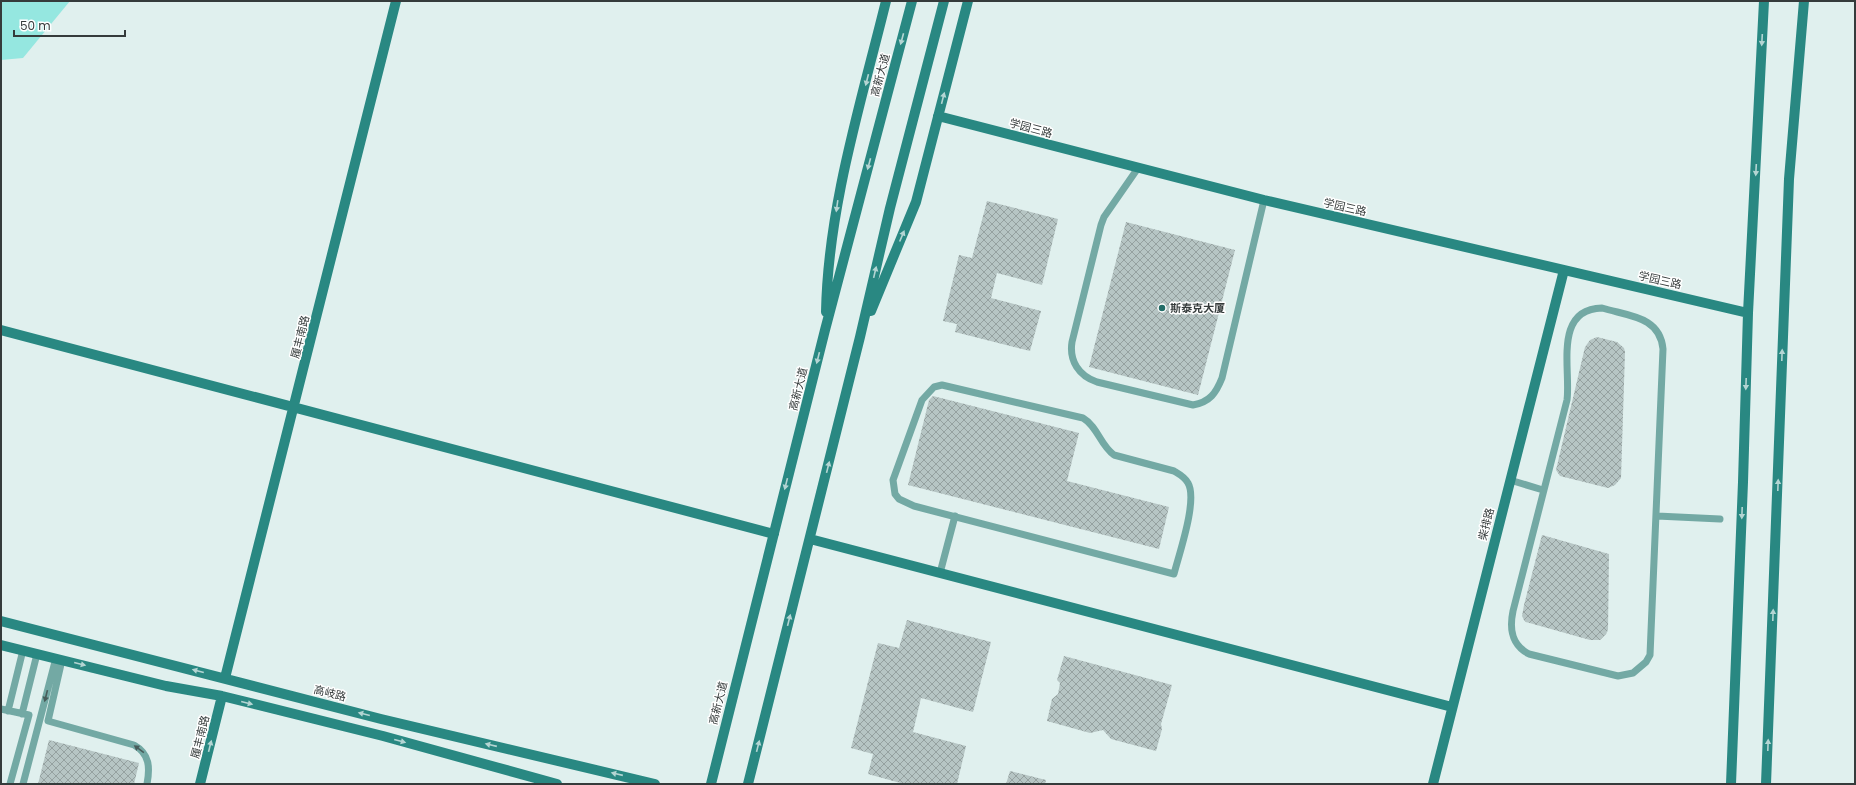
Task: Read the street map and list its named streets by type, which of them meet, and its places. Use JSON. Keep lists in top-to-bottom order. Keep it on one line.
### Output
{"streets":{"main road":["高新大道","学园三路","履丰南路","柴排路","高岐路"]},"crossings":[["学园三路","柴排路"],["履丰南路","高岐路"]],"places":["斯泰克大厦"],"scale_bar":"50 m"}
